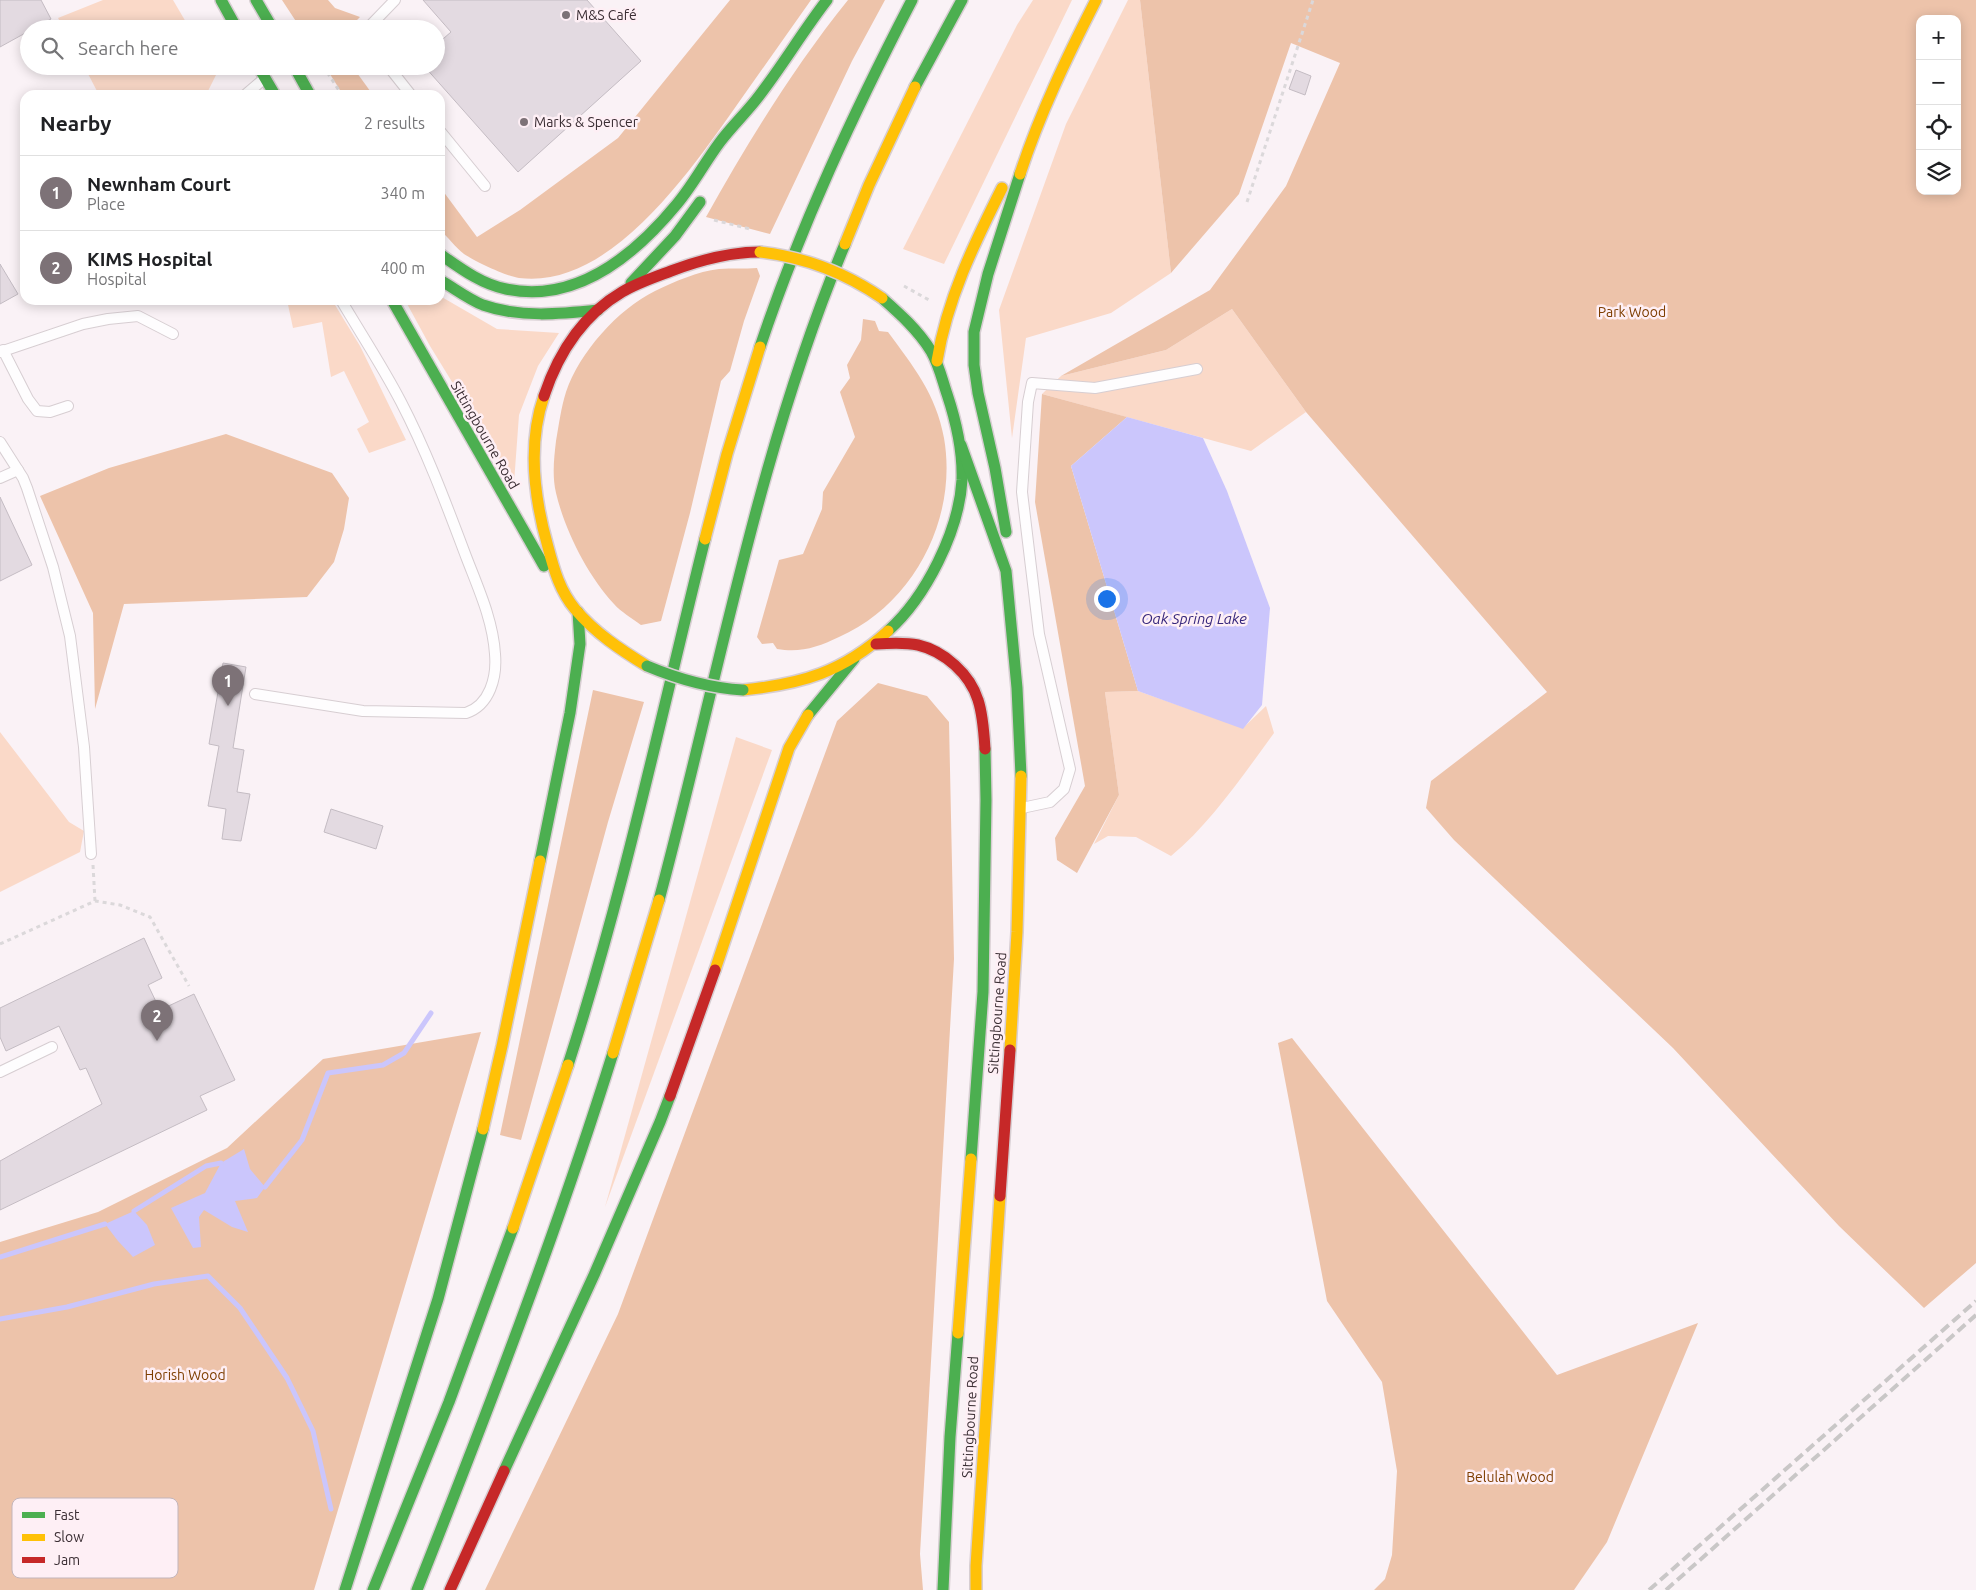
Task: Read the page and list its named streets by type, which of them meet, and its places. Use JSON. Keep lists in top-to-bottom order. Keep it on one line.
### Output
{"streets":{"highway":["Sittingbourne Road"]},"water":["Oak Spring Lake"],"parks":["Park Wood","Horish Wood","Belulah Wood"],"places":["M&S Café","Marks & Spencer"],"legend":["Fast","Slow","Jam"],"page":{"map_buttons":["+","−"],"search":"Search here","heading":["Nearby","2 results"],"list":[{"mark":"1","name":"Newnham Court","note":"Place","value":"340 m"},{"mark":"2","name":"KIMS Hospital","note":"Hospital","value":"400 m"}],"pins":["1","2"]}}
